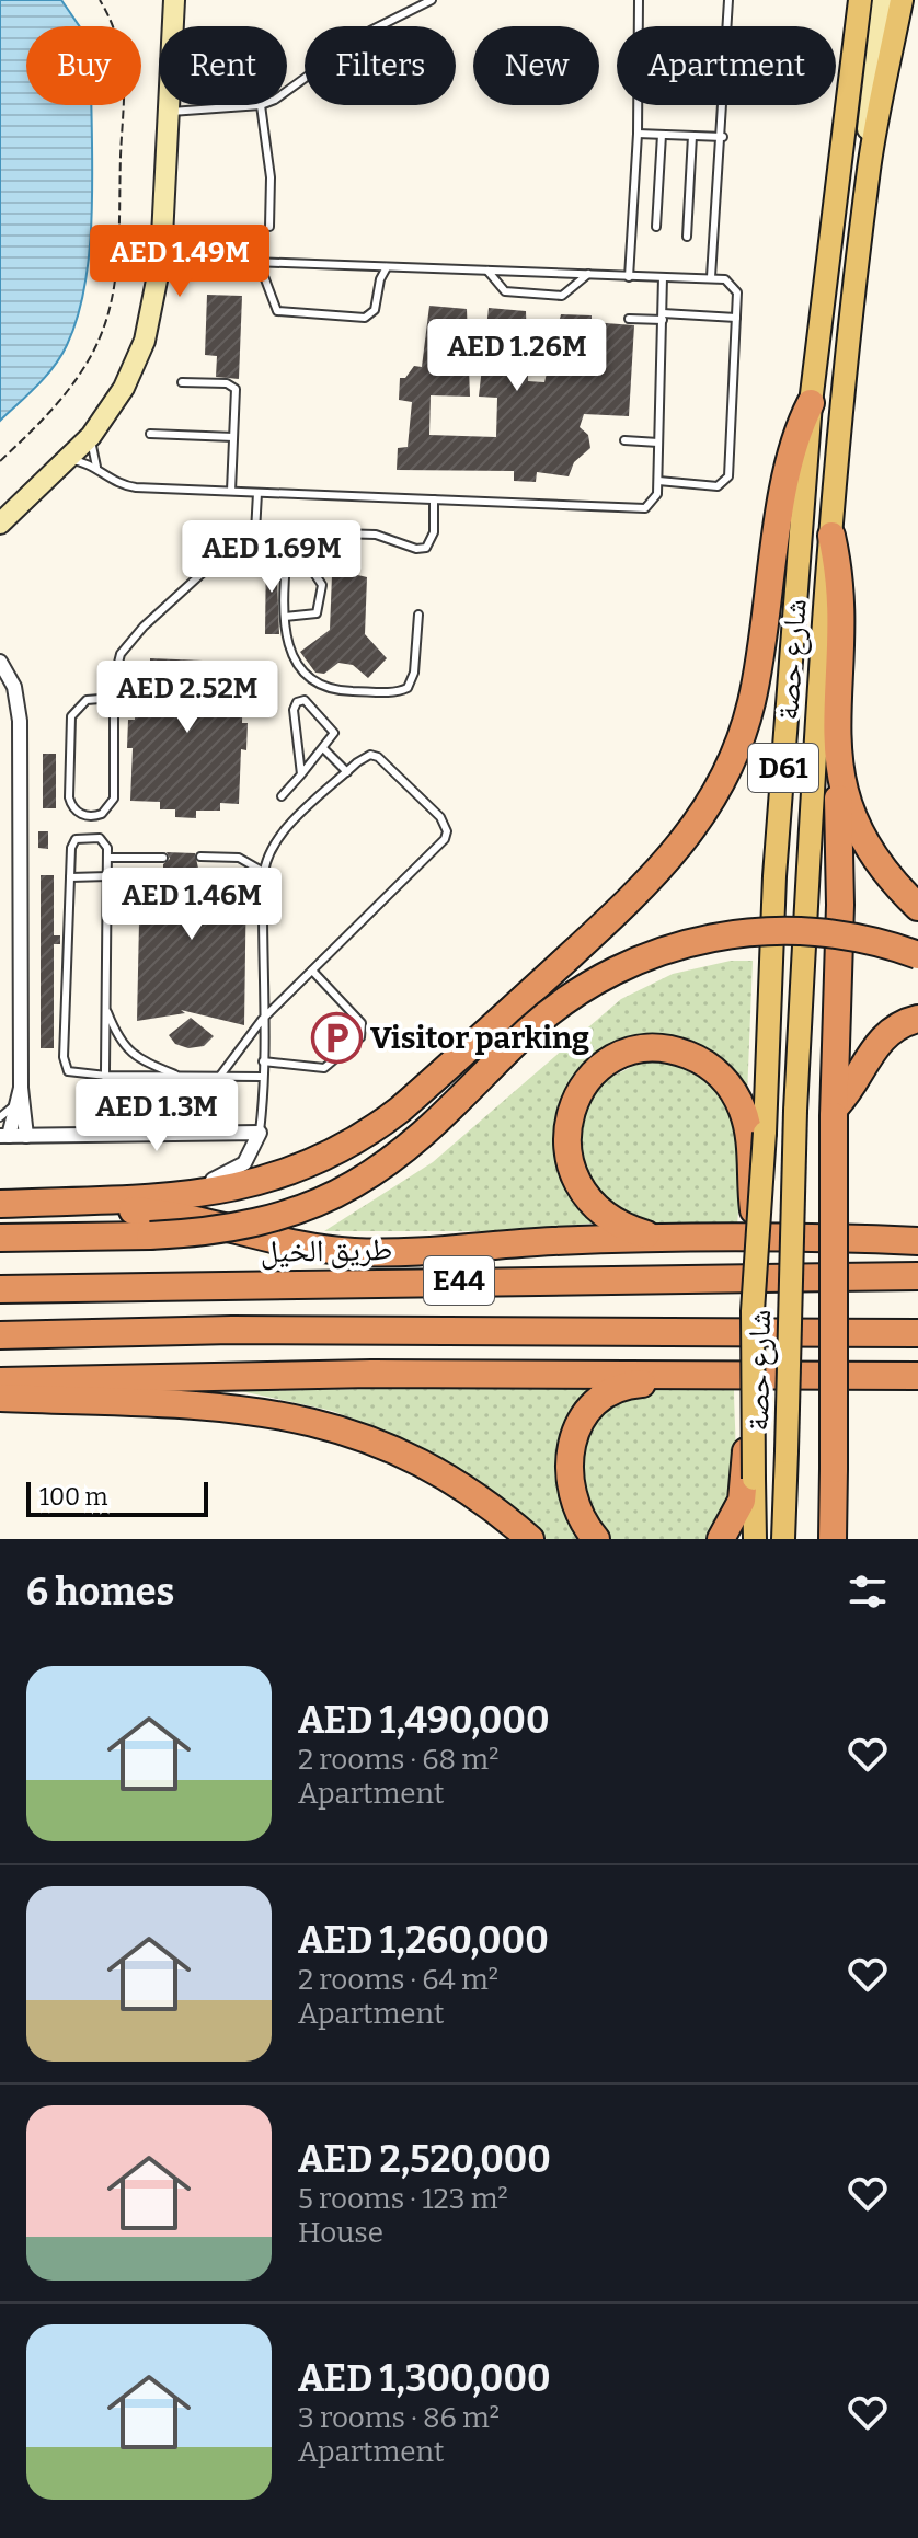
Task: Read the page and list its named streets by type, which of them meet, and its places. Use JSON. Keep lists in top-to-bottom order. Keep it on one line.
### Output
{"streets":{"highway":["طريق الخيل","E44"],"main road":["شارع حصة","D61"]},"places":{"parking":["Visitor parking"]},"scale_bar":"100 m","page":{"chip":["Buy","Rent","Filters","New","Apartment"],"price":["AED 1.49M","AED 1.26M","AED 1.69M","AED 2.52M","AED 1.46M","AED 1.3M"],"scale":"100 m","heading":"6 homes","list":[{"name":"AED 1,490,000","note":"2 rooms · 68 m² · Apartment"},{"name":"AED 1,260,000","note":"2 rooms · 64 m² · Apartment"},{"name":"AED 2,520,000","note":"5 rooms · 123 m² · House"},{"name":"AED 1,300,000","note":"3 rooms · 86 m² · Apartment"}]}}
